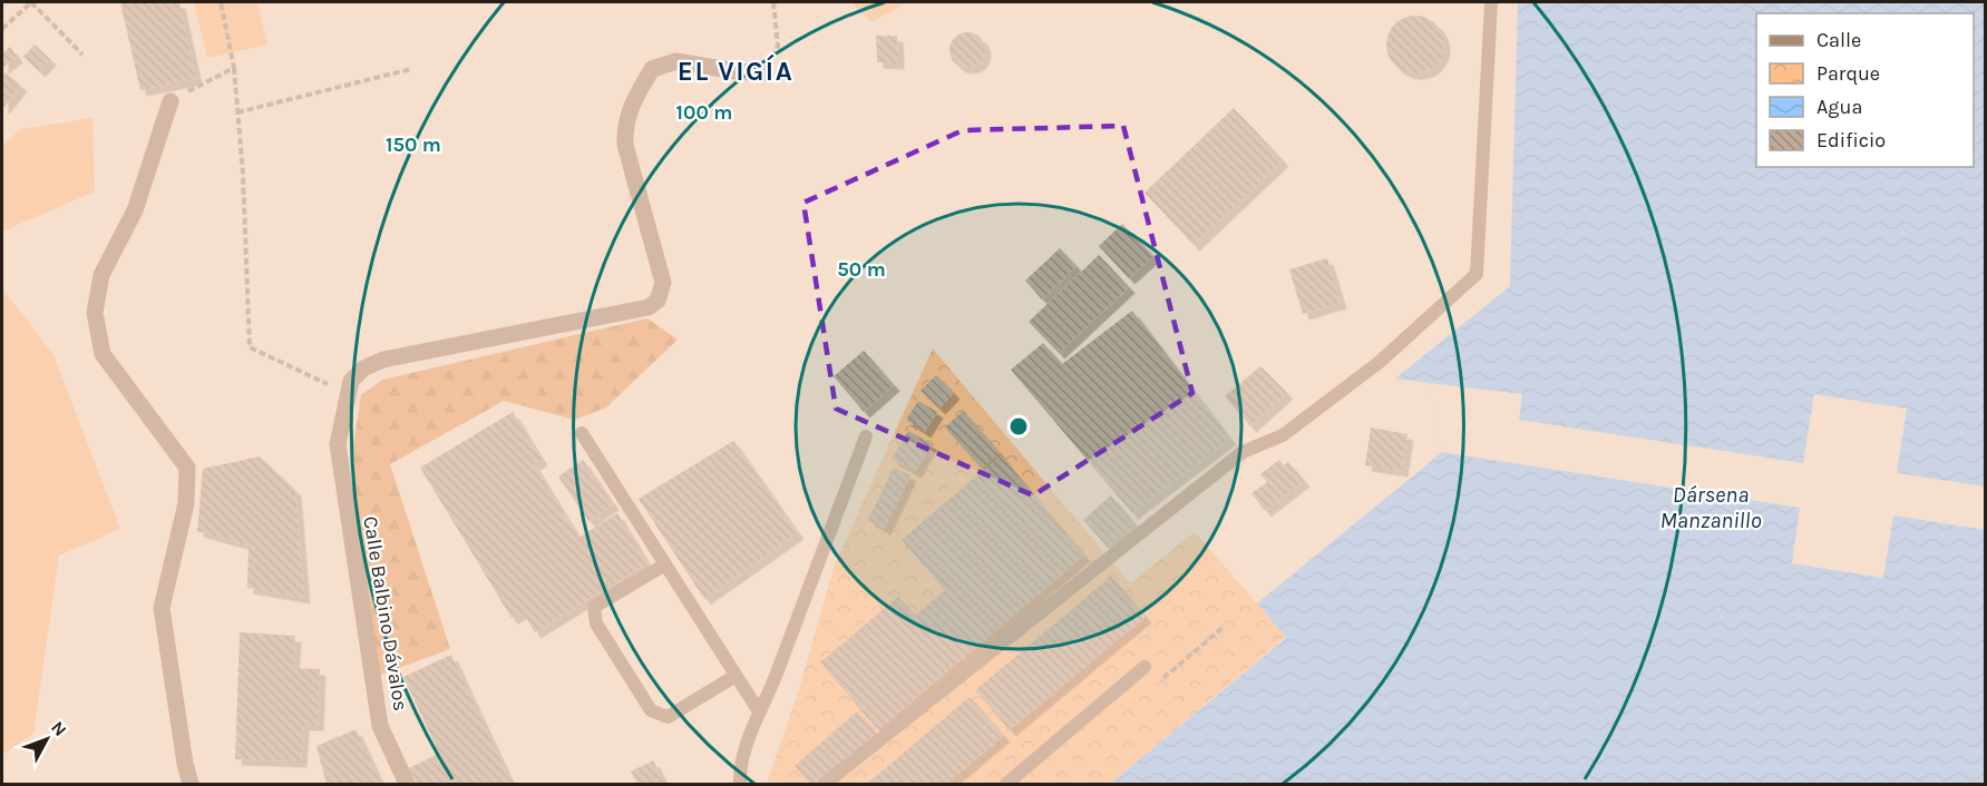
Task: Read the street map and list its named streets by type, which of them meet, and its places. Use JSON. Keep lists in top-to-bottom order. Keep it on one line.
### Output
{"streets":{"street":["Calle Balbino Dávalos"]},"districts":["EL VIGÍA"],"water":["Dársena Manzanillo"],"legend":["Calle","Parque","Agua","Edificio"],"north":"top right","rings":["100 m","150 m","50 m"]}
